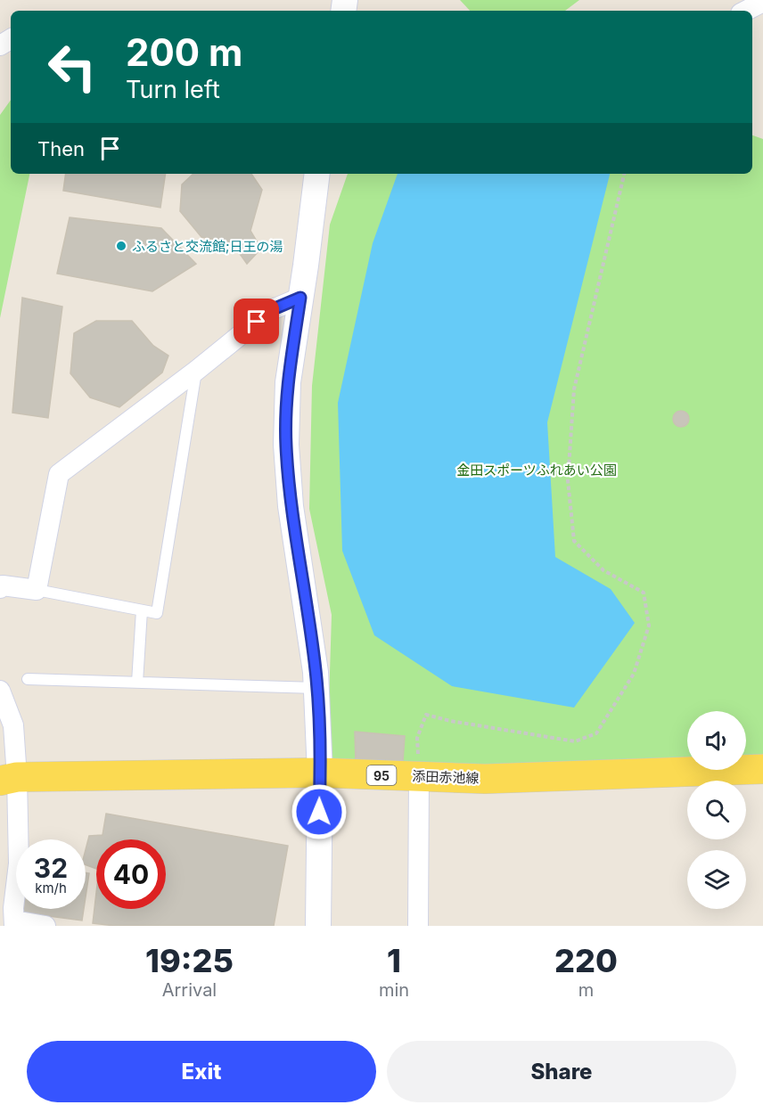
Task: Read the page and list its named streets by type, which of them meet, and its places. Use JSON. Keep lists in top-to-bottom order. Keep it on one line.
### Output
{"streets":{"main road":["95","添田赤池線"]},"parks":["金田スポーツふれあい公園"],"places":["ふるさと交流館;日王の湯"],"page":{"turn":["200 m","Turn left"],"then":"Then","speed":"32 km/h","limit":"40","eta":["19:25","Arrival","1","min","220","m"],"buttons":["Exit","Share"]}}
